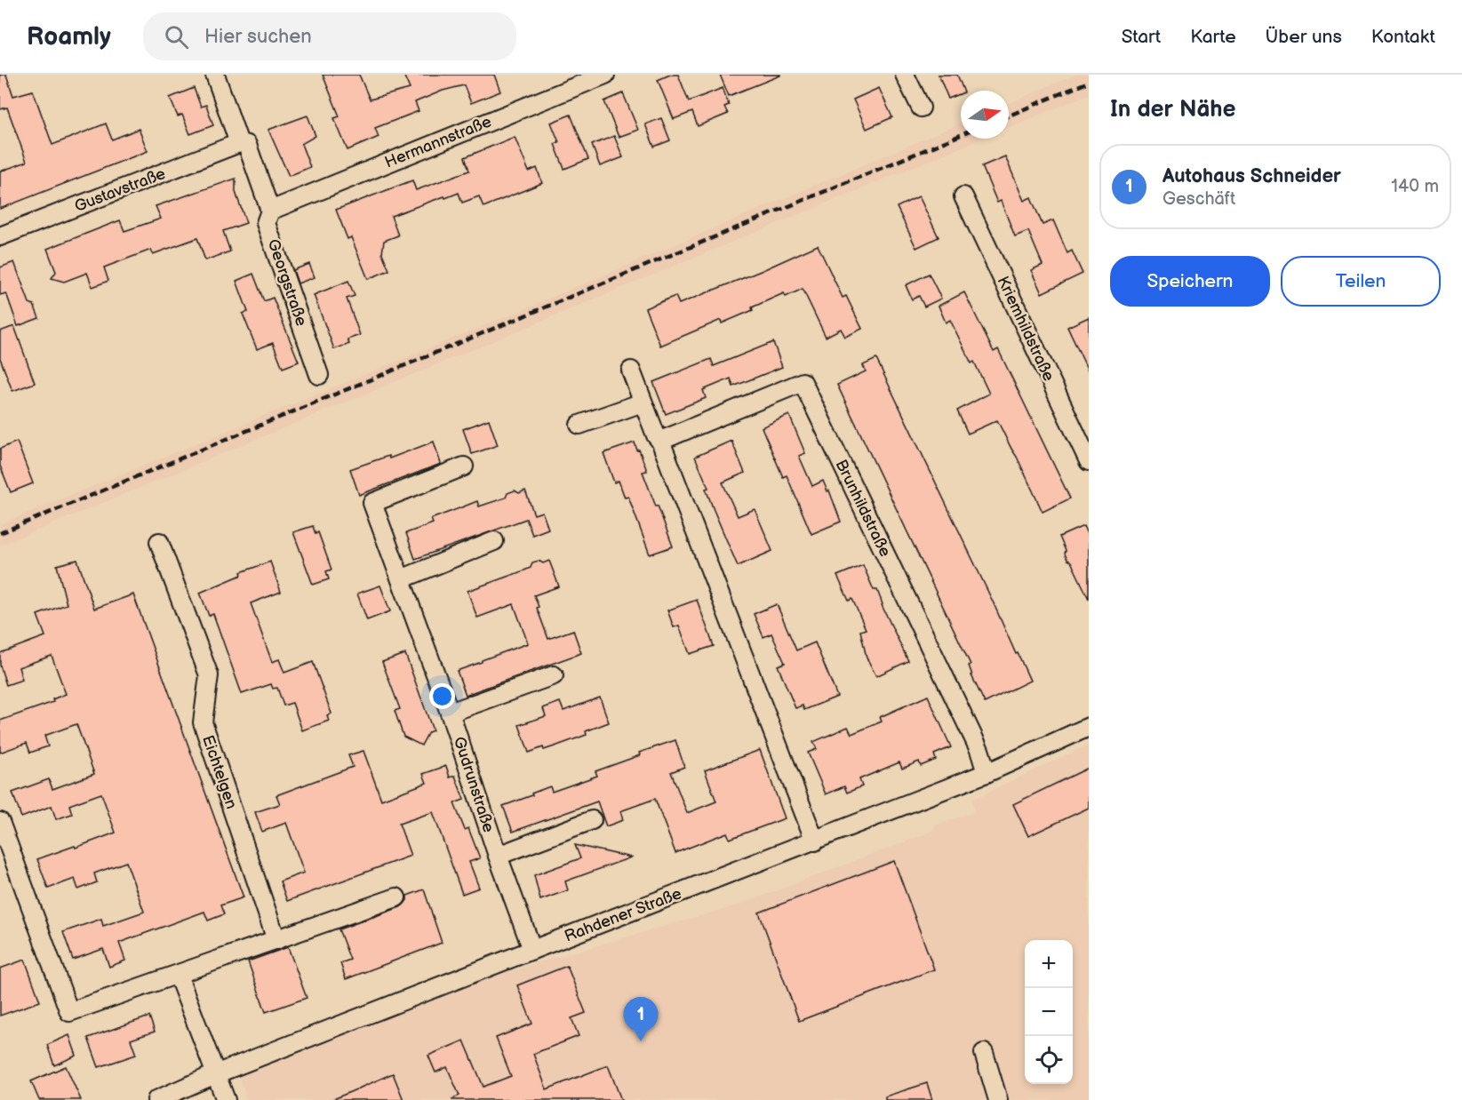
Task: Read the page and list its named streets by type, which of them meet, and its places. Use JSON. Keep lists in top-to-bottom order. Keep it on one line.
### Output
{"streets":{"street":["Hermannstraße","Gustavstraße","Georgstraße","Kriemhildstraße","Brunhildstraße","Eichtelgen","Gudrunstraße","Rahdener Straße"]},"crossings":[["Hermannstraße","Georgstraße"],["Gustavstraße","Georgstraße"],["Brunhildstraße","Rahdener Straße"],["Gudrunstraße","Rahdener Straße"]],"north":"right","page":{"header":"Roamly","search":"Hier suchen","nav":["Start","Karte","Über uns","Kontakt"],"heading":"In der Nähe","list":[{"mark":"1","name":"Autohaus Schneider","note":"Geschäft","value":"140 m"}],"buttons":["Speichern","Teilen"],"map_buttons":["+","−"],"pins":"1"}}
